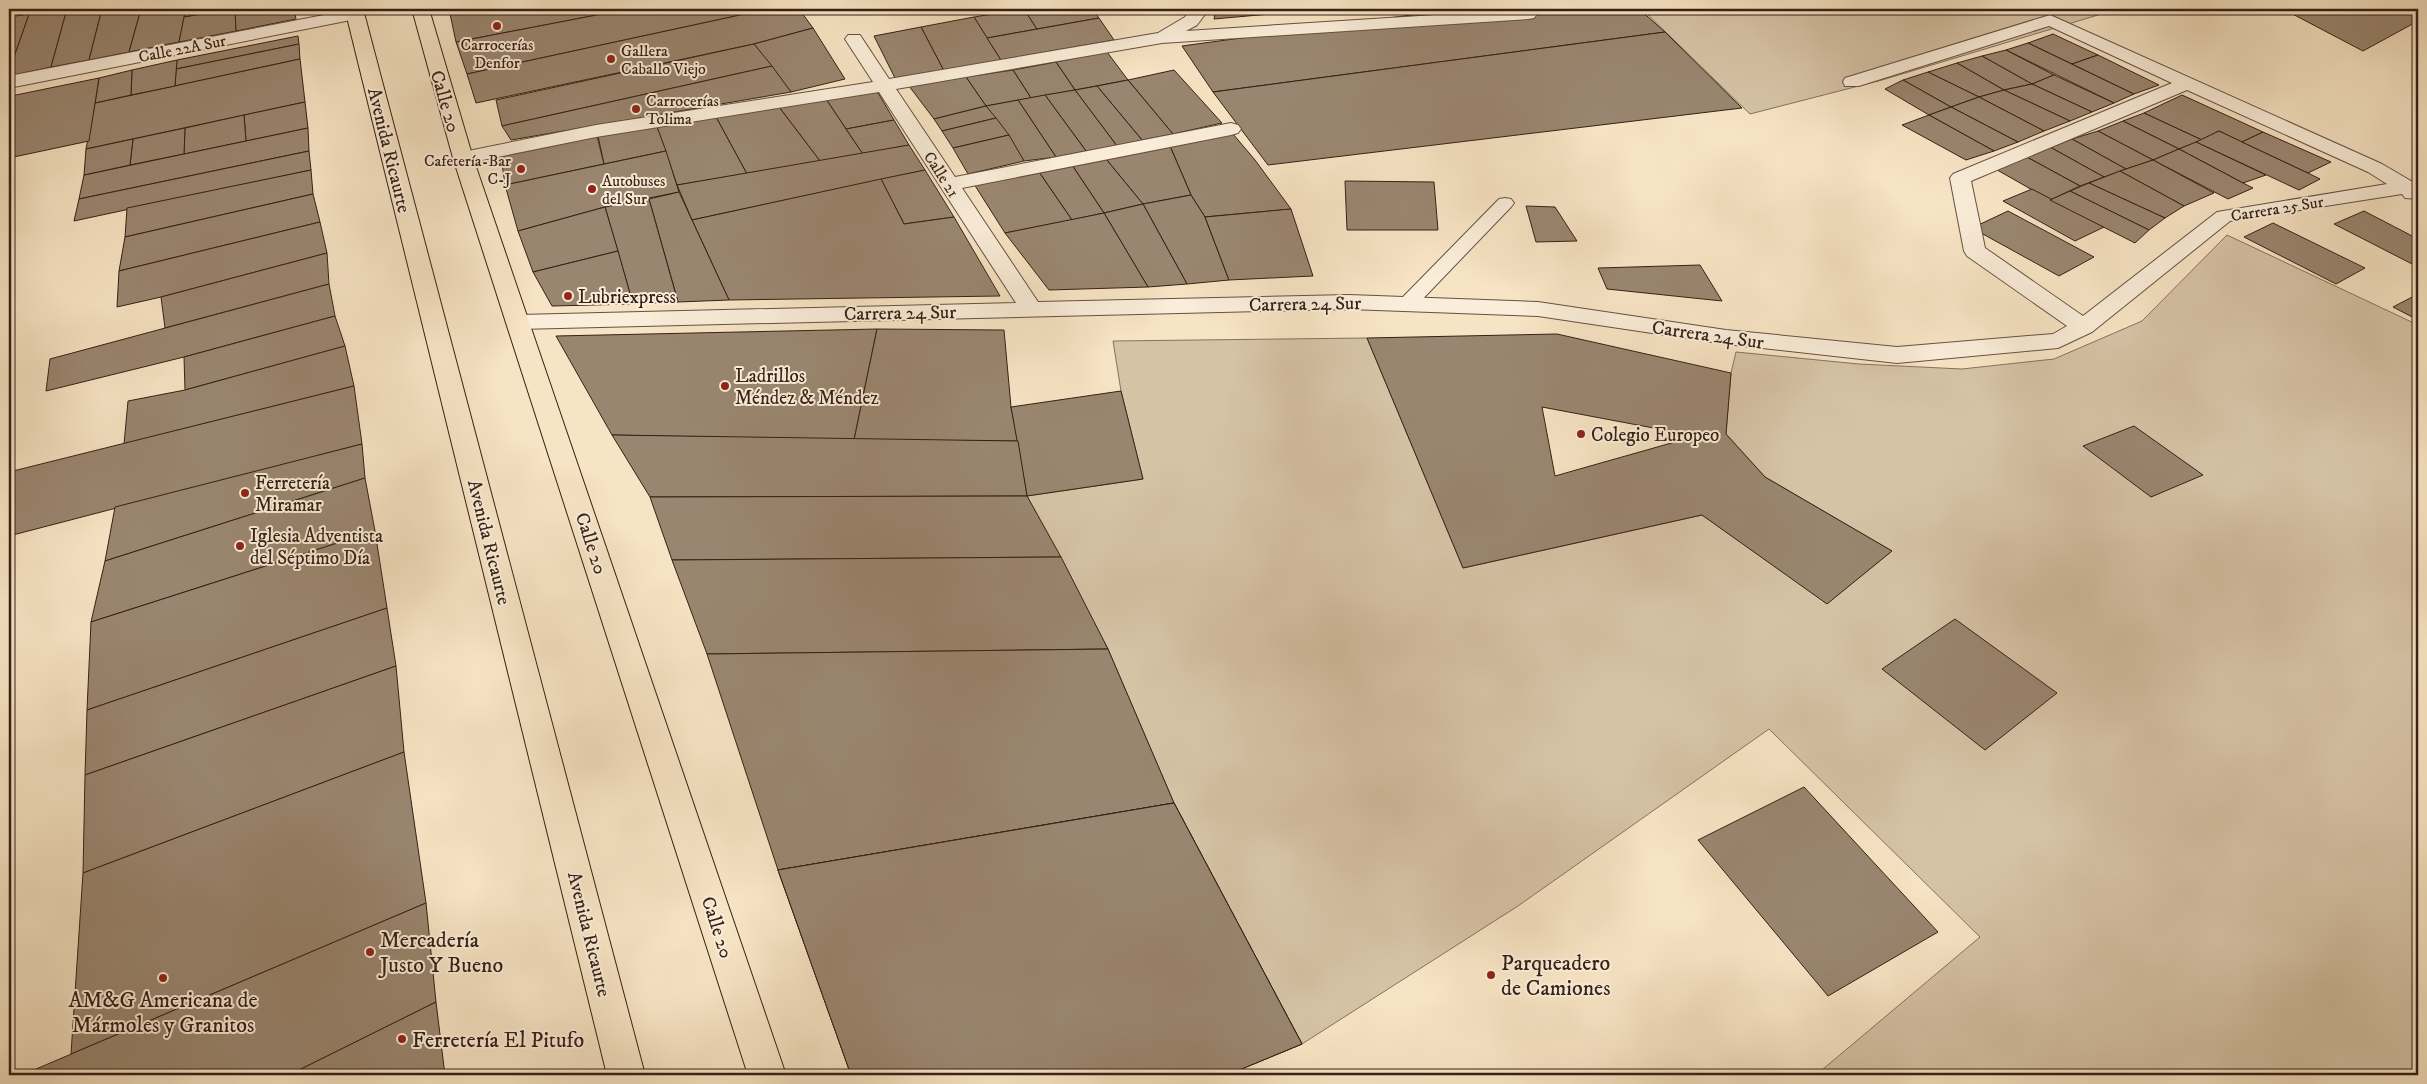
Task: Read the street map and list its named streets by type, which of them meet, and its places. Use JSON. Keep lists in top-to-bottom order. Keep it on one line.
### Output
{"streets":{"main road":["Calle 20","Avenida Ricaurte"],"street":["Calle 22A Sur","Calle 21","Carrera 25 Sur","Carrera 24 Sur"]},"crossings":[["Calle 22A Sur","Avenida Ricaurte"],["Calle 20","Carrera 24 Sur"],["Calle 21","Carrera 24 Sur"],["Carrera 25 Sur","Carrera 24 Sur"]],"places":["Carrocerías Denfor","Gallera Caballo Viejo","Carrocerías Tolima","Cafetería-Bar C-J","Autobuses del Sur","Lubriexpress","Ladrillos Méndez & Méndez","Colegio Europeo","Ferretería Miramar","Iglesia Adventista del Séptimo Día","Mercadería Justo Y Bueno","Parqueadero de Camiones","AM&G Americana de Mármoles y Granitos","Ferretería El Pitufo"]}
